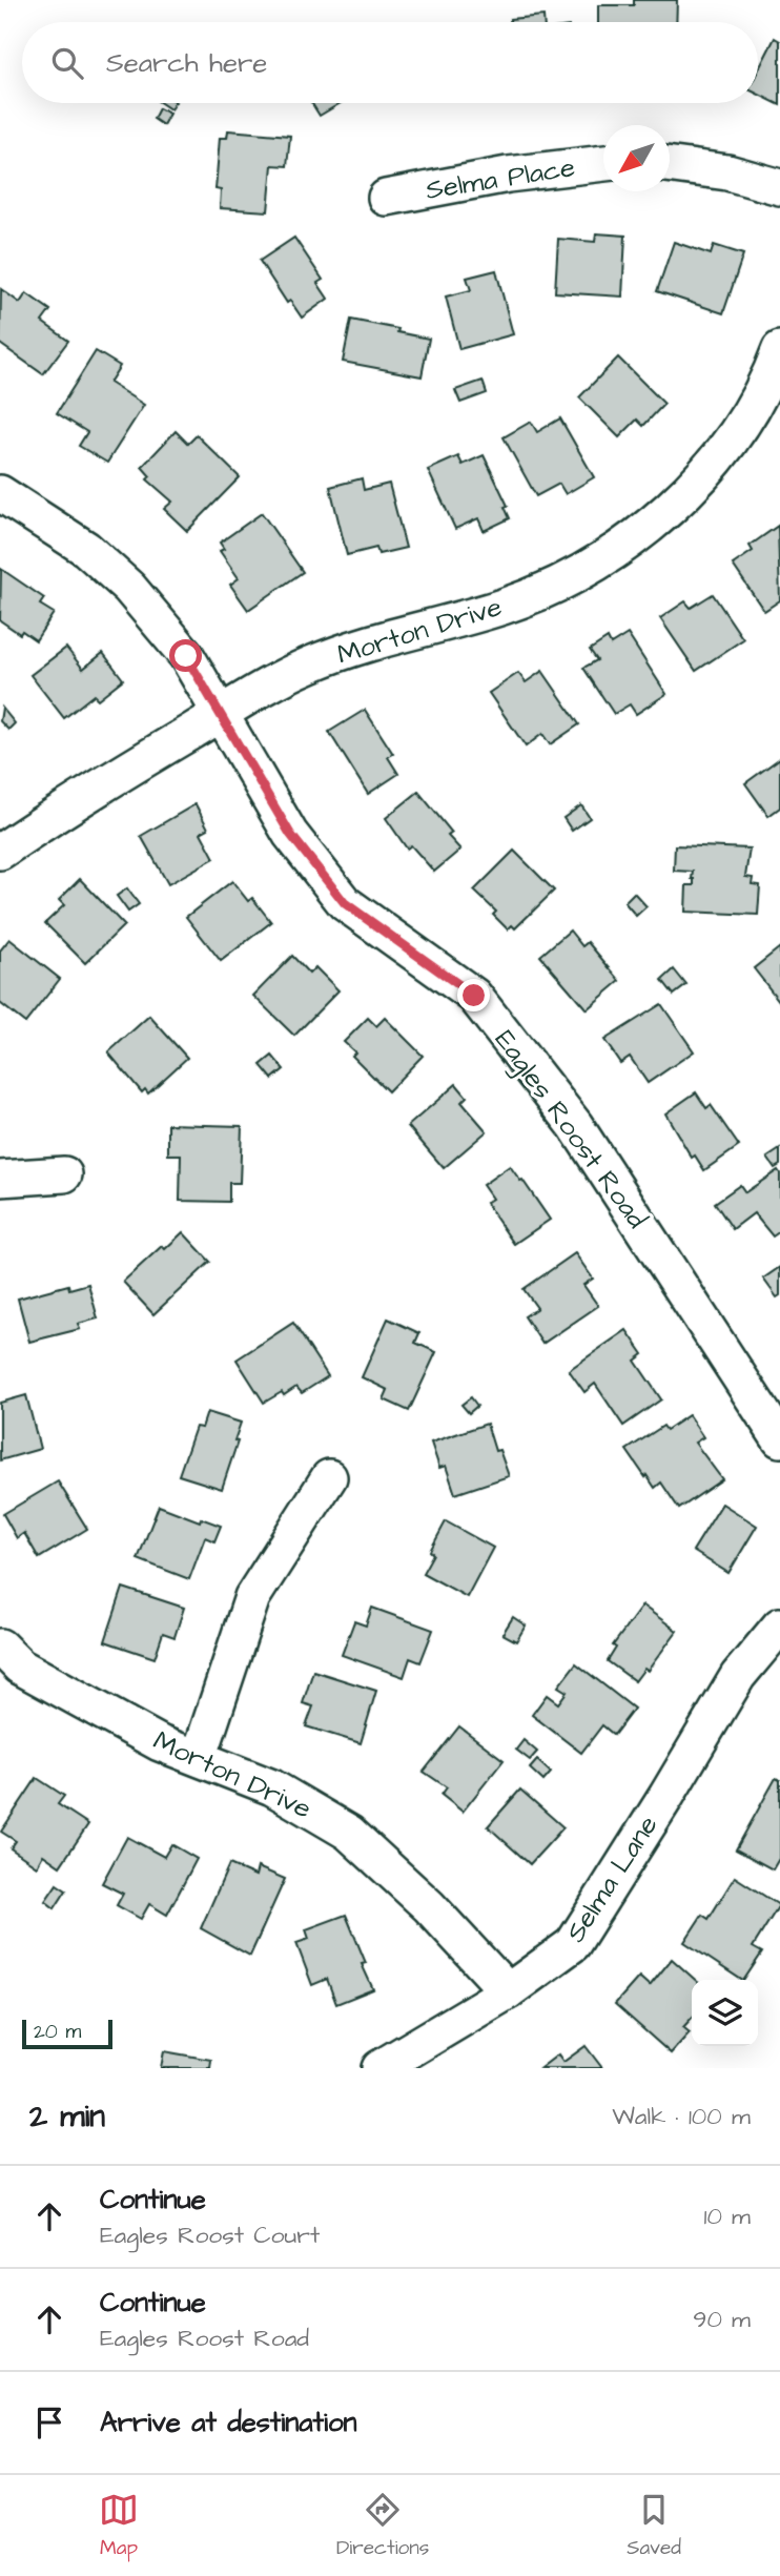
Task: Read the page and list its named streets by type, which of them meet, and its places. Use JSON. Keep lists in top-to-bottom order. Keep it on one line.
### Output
{"streets":{"street":["Selma Place","Morton Drive","Eagles Roost Road","Selma Lane"]},"crossings":[["Morton Drive","Eagles Roost Road"],["Morton Drive","Selma Lane"]],"scale_bar":"20 m","north":"bottom left","page":{"search":"Search here","scale":"20 m","heading":["2 min","Walk · 100 m"],"list":[["Continue","Eagles Roost Court","10 m"],["Continue","Eagles Roost Road","90 m"],"Arrive at destination"],"nav":["Map","Directions","Saved"]}}
